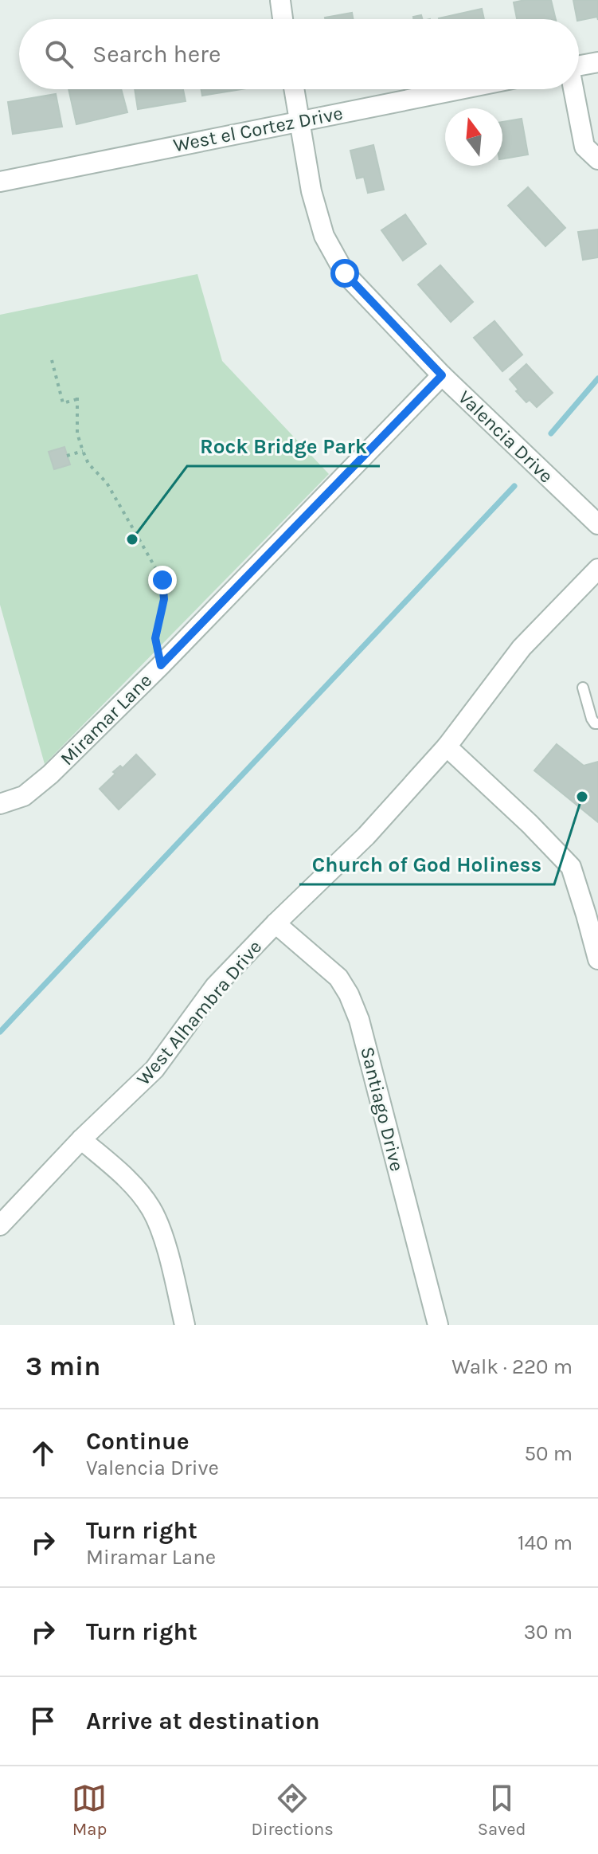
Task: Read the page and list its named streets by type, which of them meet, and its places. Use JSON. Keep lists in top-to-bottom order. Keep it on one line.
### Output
{"streets":{"street":["West el Cortez Drive","Valencia Drive","Miramar Lane","West Alhambra Drive","Santiago Drive"]},"crossings":[["West el Cortez Drive","Valencia Drive"],["Valencia Drive","Miramar Lane"],["West Alhambra Drive","Santiago Drive"]],"places":["Rock Bridge Park","Church of God Holiness"],"north":"top","page":{"search":"Search here","heading":["3 min","Walk · 220 m"],"list":[["Continue","Valencia Drive","50 m"],["Turn right","Miramar Lane","140 m"],["Turn right","30 m"],"Arrive at destination"],"nav":["Map","Directions","Saved"]}}
